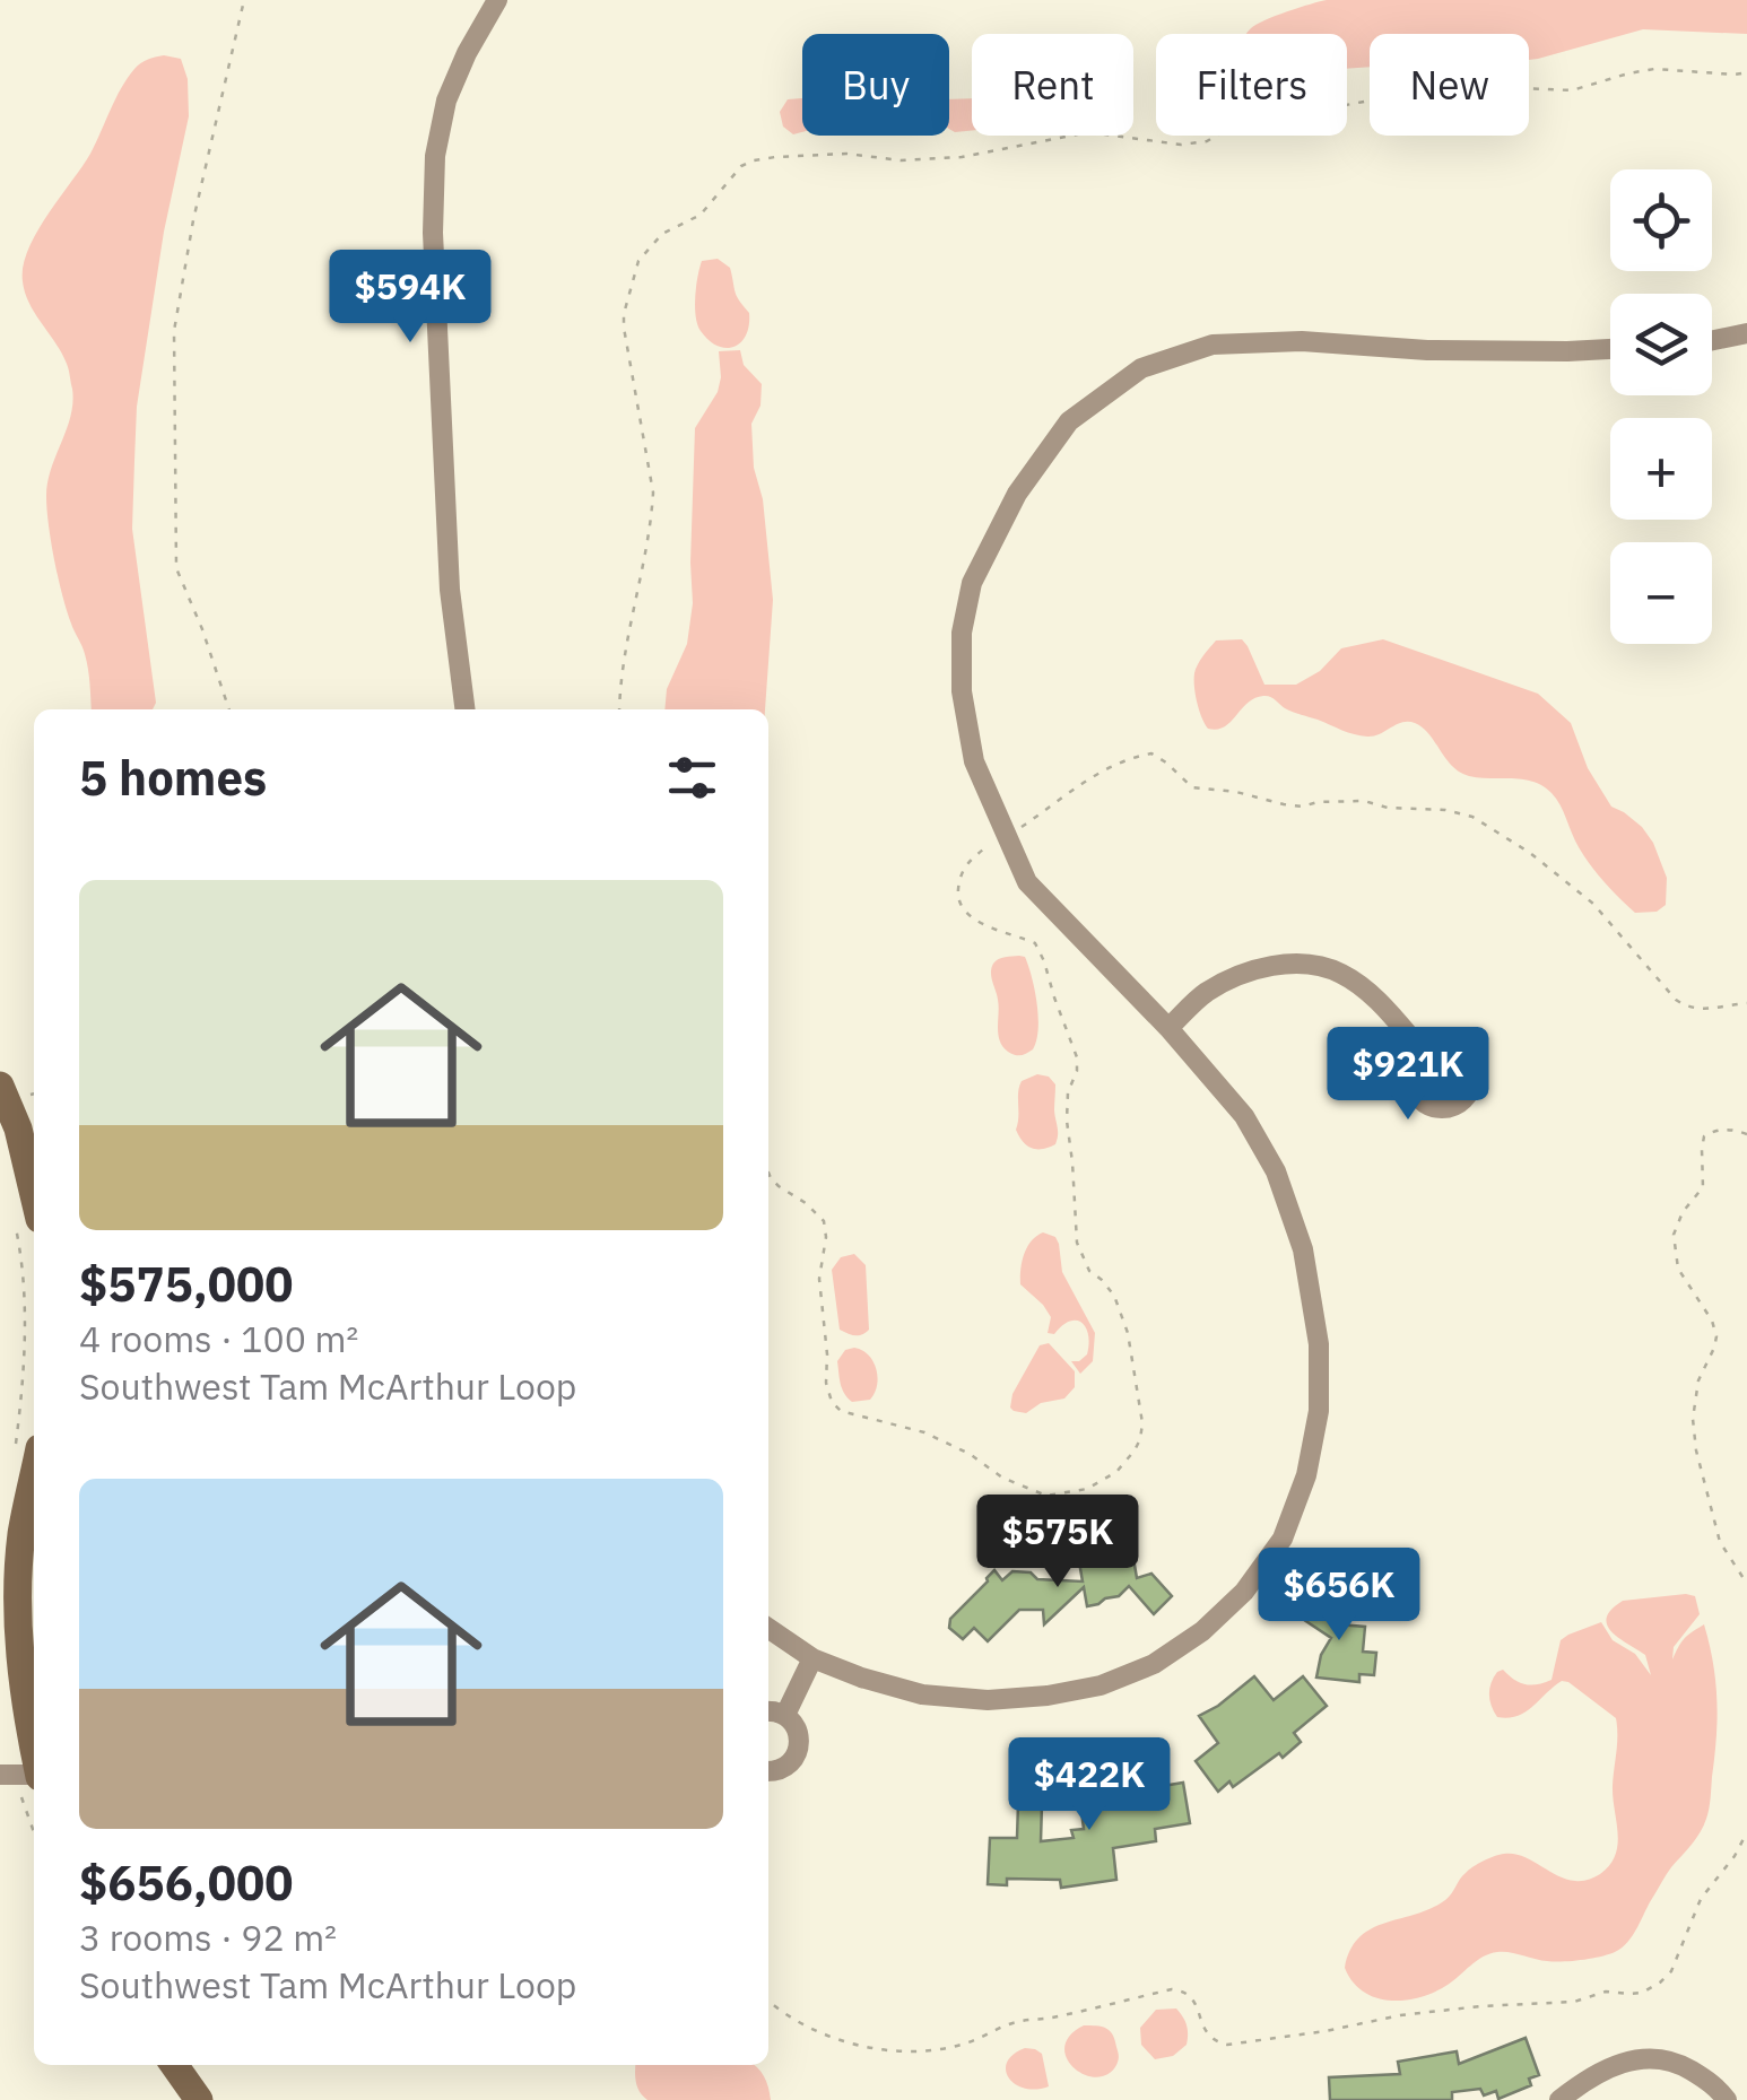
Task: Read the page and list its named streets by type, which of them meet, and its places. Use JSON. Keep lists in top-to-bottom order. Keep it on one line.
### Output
{"page":{"chip":["Buy","Rent","Filters","New"],"map_buttons":["+","−"],"price":["$594K","$921K","$575K","$656K","$422K"],"heading":"5 homes","list":[{"name":"$575,000","note":"4 rooms · 100 m² · Southwest Tam McArthur Loop"},{"name":"$656,000","note":"3 rooms · 92 m² · Southwest Tam McArthur Loop"}]}}
